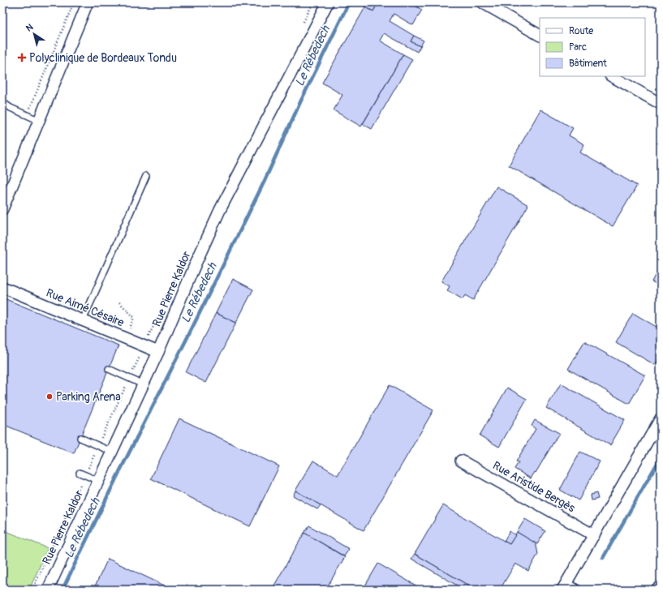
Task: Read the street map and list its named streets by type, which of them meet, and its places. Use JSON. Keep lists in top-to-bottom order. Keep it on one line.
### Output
{"streets":{"street":["Rue Pierre Kaldor","Rue Aimé Césaire","Rue Aristide Bergès"]},"crossings":[["Rue Pierre Kaldor","Rue Aimé Césaire"]],"water":["Le Rébedech"],"places":{"health":["Polyclinique de Bordeaux Tondu"],"other":["Parking Arena"]},"legend":["Route","Parc","Bâtiment"],"north":"top left"}
